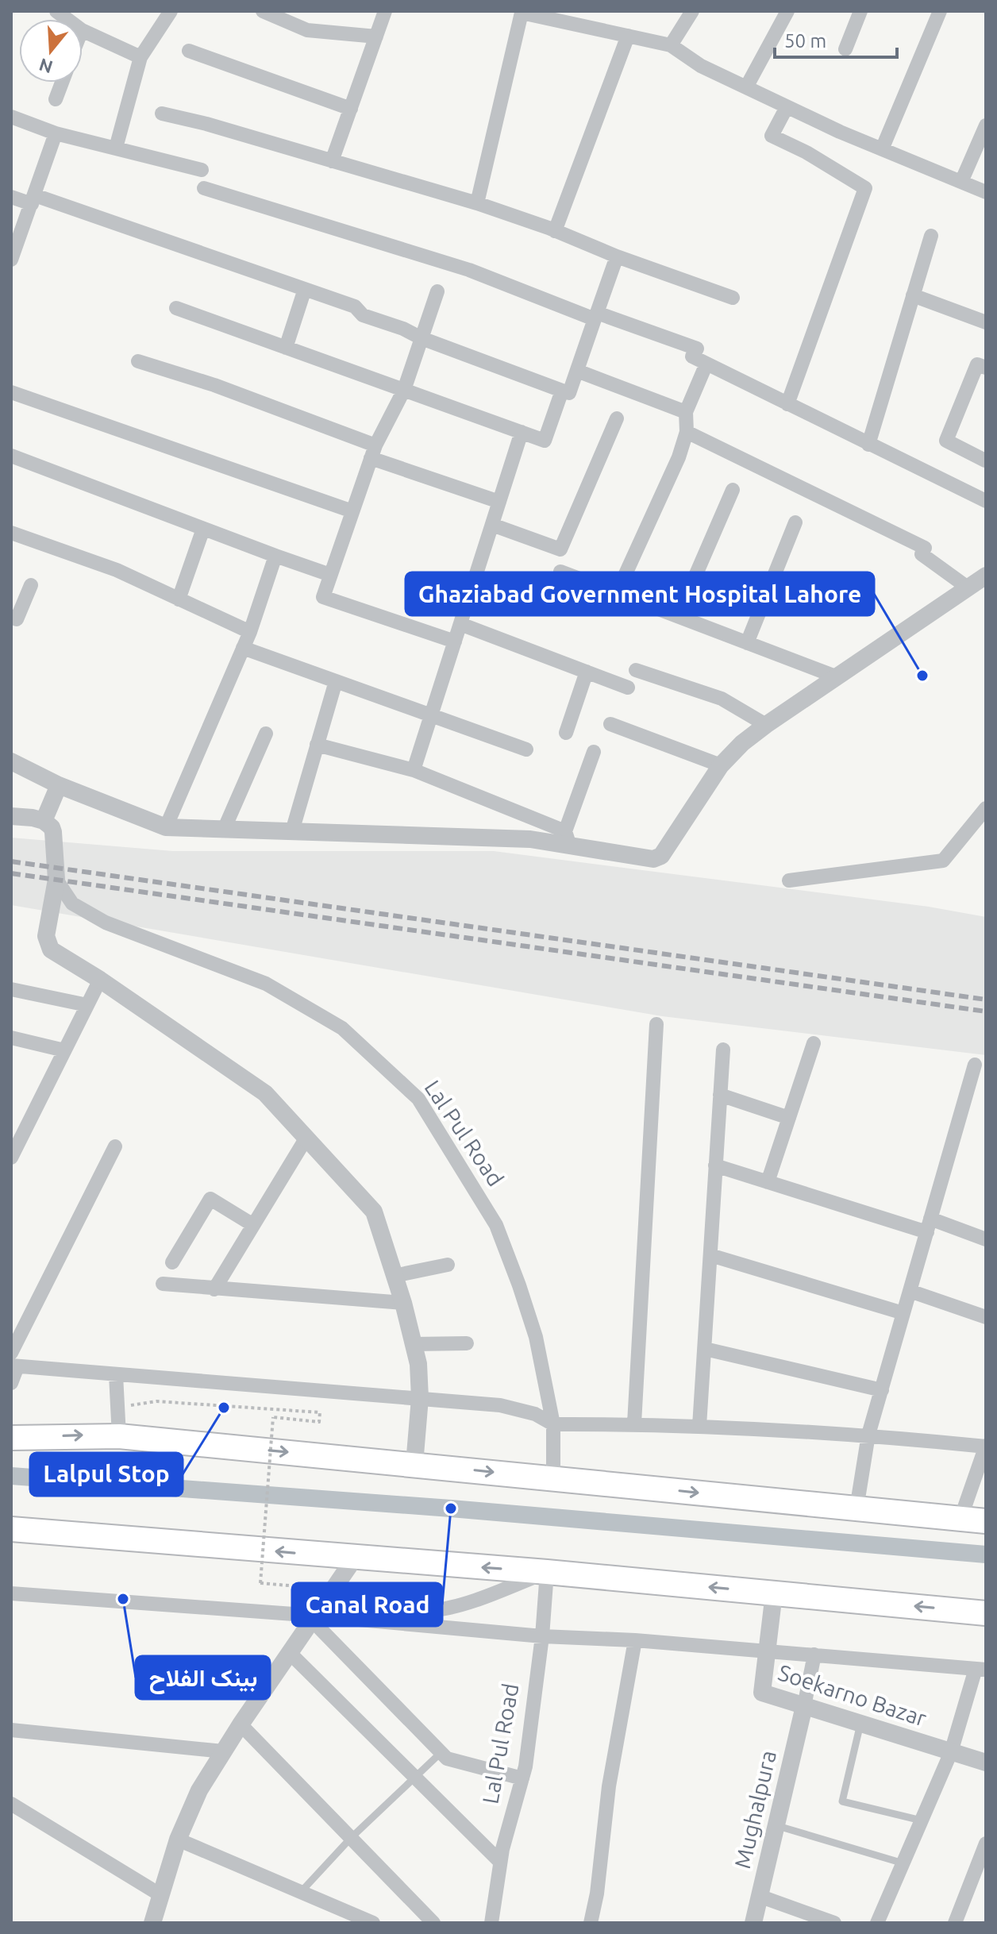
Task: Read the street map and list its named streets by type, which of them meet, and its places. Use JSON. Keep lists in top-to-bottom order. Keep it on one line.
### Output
{"streets":{"street":["Lal Pul Road","Soekarno Bazar","Mughalpura"]},"crossings":[["Soekarno Bazar","Mughalpura"]],"places":["Ghaziabad Government Hospital Lahore","Lalpul Stop","Canal Road","بینک الفلاح"],"scale_bar":"50 m","north":"bottom"}
